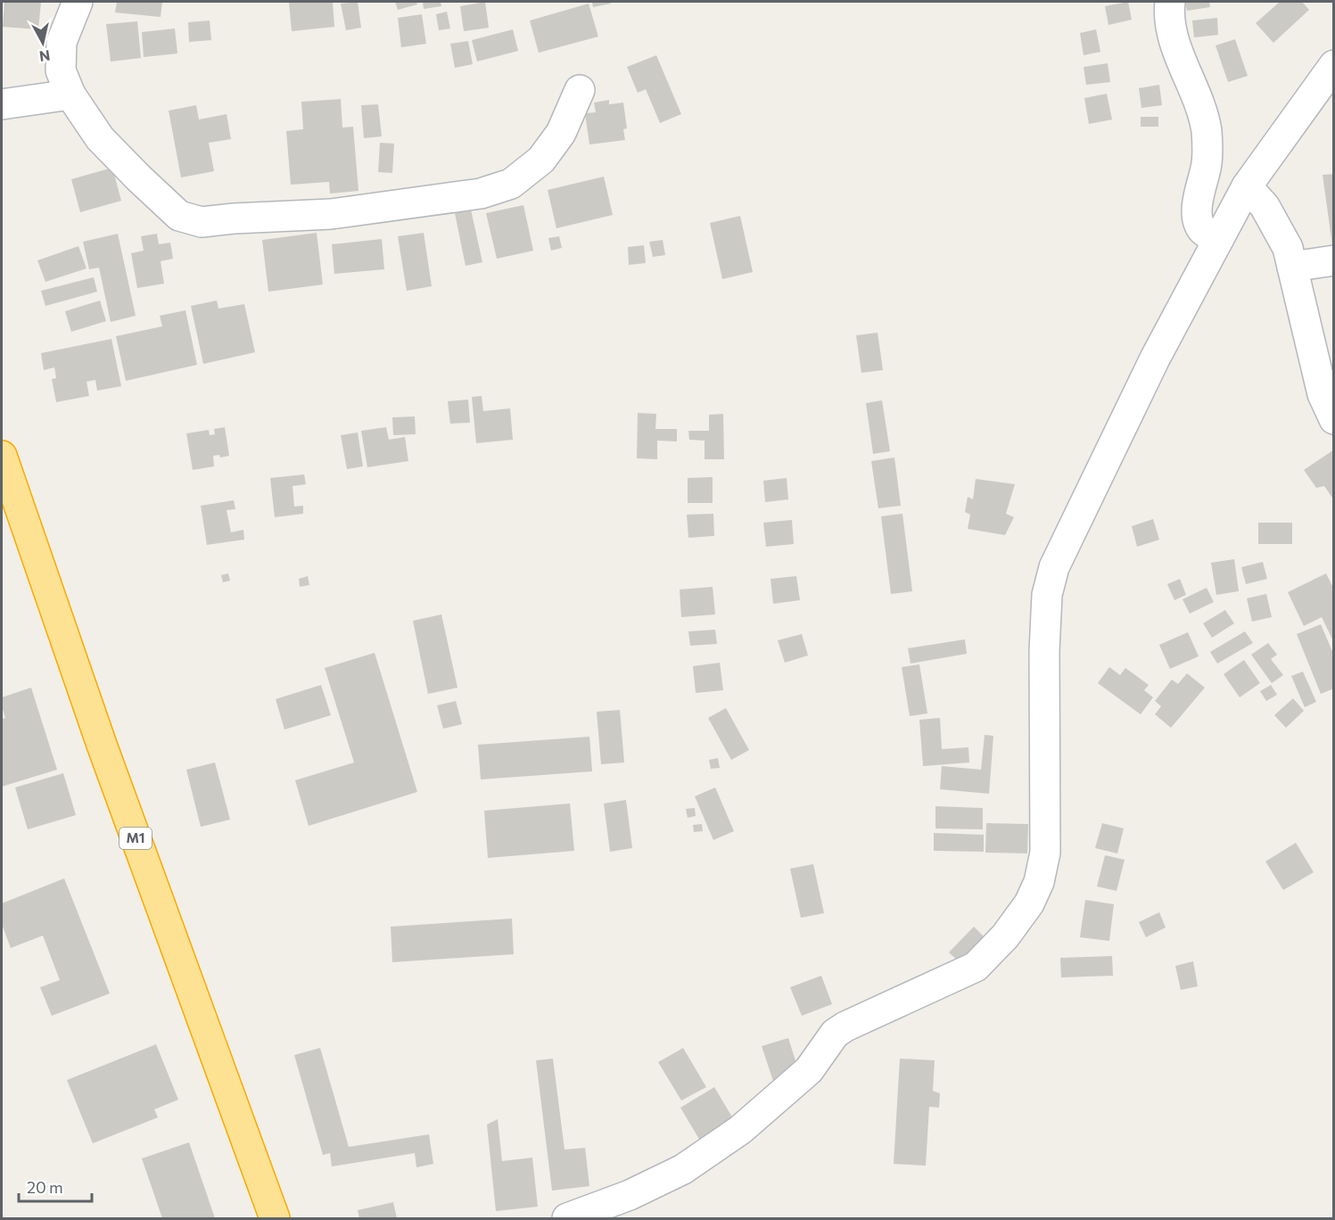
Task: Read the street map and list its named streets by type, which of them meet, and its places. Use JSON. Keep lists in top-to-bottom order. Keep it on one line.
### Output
{"streets":{"highway":["M1"]},"scale_bar":"20 m","north":"bottom"}
